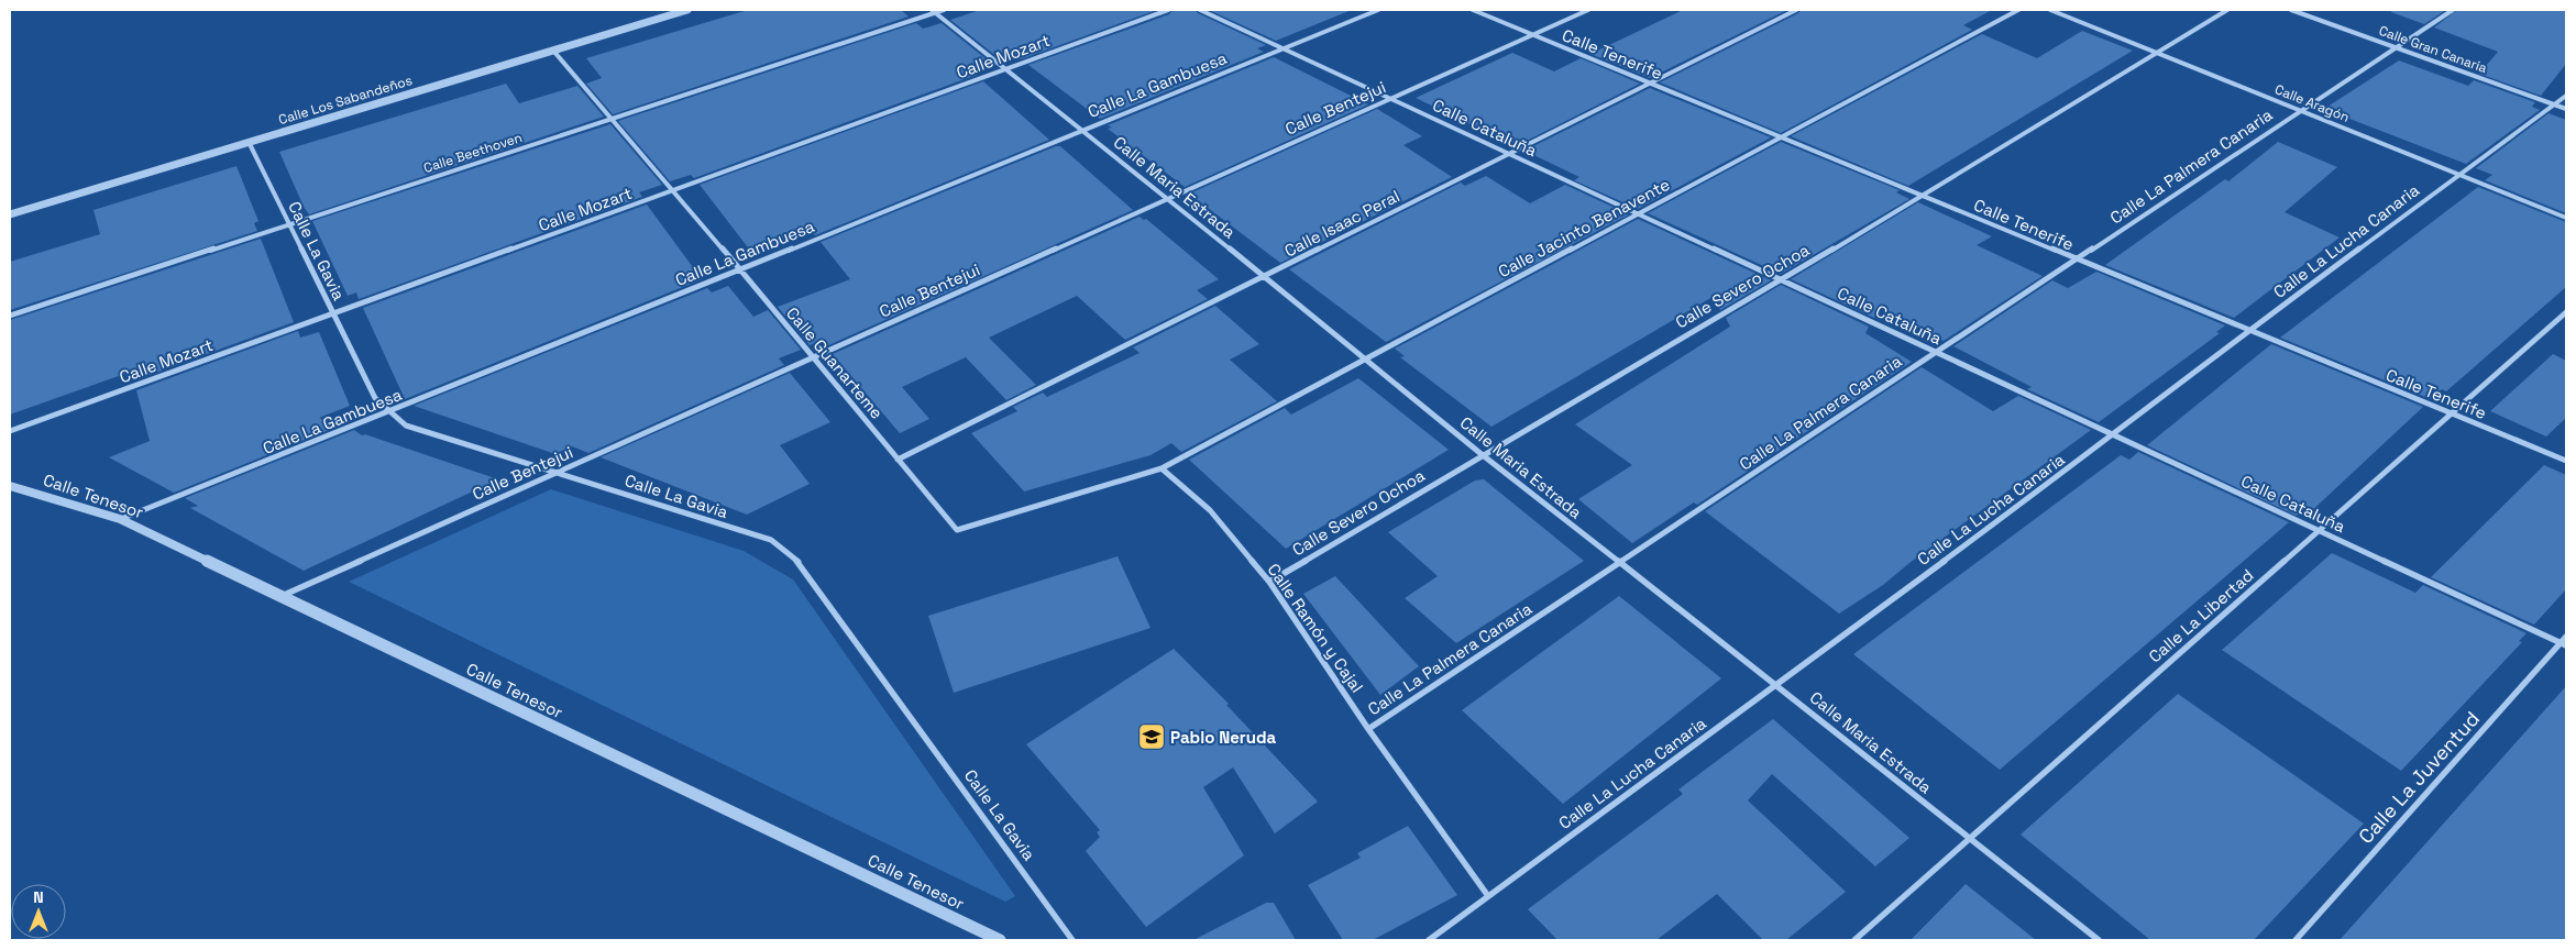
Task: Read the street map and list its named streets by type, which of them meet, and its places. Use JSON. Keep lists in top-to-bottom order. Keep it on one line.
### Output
{"streets":{"street":["Calle Gran Canaria","Calle Tenerife","Calle Mozart","Calle La Gambuesa","Calle Los Sabandeños","Calle Aragón","Calle Bentejui","Calle Cataluña","Calle Beethoven","Calle La Palmera Canaria","Calle Maria Estrada","Calle Isaac Peral","Calle Jacinto Benavente","Calle La Lucha Canaria","Calle La Gavia","Calle Severo Ochoa","Calle Guanarteme","Calle Tenesor","Calle La Libertad","Calle Ramón y Cajal","Calle La Juventud"]},"crossings":[["Calle Gran Canaria","Calle La Palmera Canaria"],["Calle Gran Canaria","Calle La Lucha Canaria"],["Calle Tenerife","Calle Bentejui"],["Calle Tenerife","Calle La Palmera Canaria"],["Calle Tenerife","Calle Isaac Peral"],["Calle Tenerife","Calle Jacinto Benavente"],["Calle Tenerife","Calle La Lucha Canaria"],["Calle Tenerife","Calle Severo Ochoa"],["Calle Tenerife","Calle La Libertad"],["Calle Mozart","Calle Maria Estrada"],["Calle Mozart","Calle La Gavia"],["Calle Mozart","Calle Guanarteme"],["Calle La Gambuesa","Calle Cataluña"],["Calle La Gambuesa","Calle Maria Estrada"],["Calle La Gambuesa","Calle La Gavia"],["Calle La Gambuesa","Calle Guanarteme"],["Calle La Gambuesa","Calle Tenesor"],["Calle Los Sabandeños","Calle La Gavia"],["Calle Los Sabandeños","Calle Guanarteme"],["Calle Aragón","Calle La Palmera Canaria"],["Calle Aragón","Calle La Lucha Canaria"],["Calle Aragón","Calle Severo Ochoa"],["Calle Bentejui","Calle Cataluña"],["Calle Bentejui","Calle Maria Estrada"],["Calle Bentejui","Calle La Gavia"],["Calle Bentejui","Calle Guanarteme"],["Calle Bentejui","Calle Tenesor"],["Calle Cataluña","Calle La Palmera Canaria"],["Calle Cataluña","Calle Isaac Peral"],["Calle Cataluña","Calle Jacinto Benavente"],["Calle Cataluña","Calle La Lucha Canaria"],["Calle Cataluña","Calle Severo Ochoa"],["Calle Cataluña","Calle La Libertad"],["Calle Cataluña","Calle La Juventud"],["Calle Beethoven","Calle Maria Estrada"],["Calle Beethoven","Calle La Gavia"],["Calle Beethoven","Calle Guanarteme"],["Calle La Palmera Canaria","Calle Maria Estrada"],["Calle La Palmera Canaria","Calle Ramón y Cajal"],["Calle Maria Estrada","Calle Isaac Peral"],["Calle Maria Estrada","Calle Jacinto Benavente"],["Calle Maria Estrada","Calle La Lucha Canaria"],["Calle Maria Estrada","Calle Severo Ochoa"],["Calle Maria Estrada","Calle La Libertad"],["Calle Isaac Peral","Calle Guanarteme"],["Calle Jacinto Benavente","Calle Guanarteme"],["Calle Jacinto Benavente","Calle Ramón y Cajal"],["Calle La Lucha Canaria","Calle Ramón y Cajal"],["Calle Severo Ochoa","Calle Ramón y Cajal"],["Calle Guanarteme","Calle Ramón y Cajal"]],"places":{"school or university":["Pablo Neruda"]},"north":"top"}
